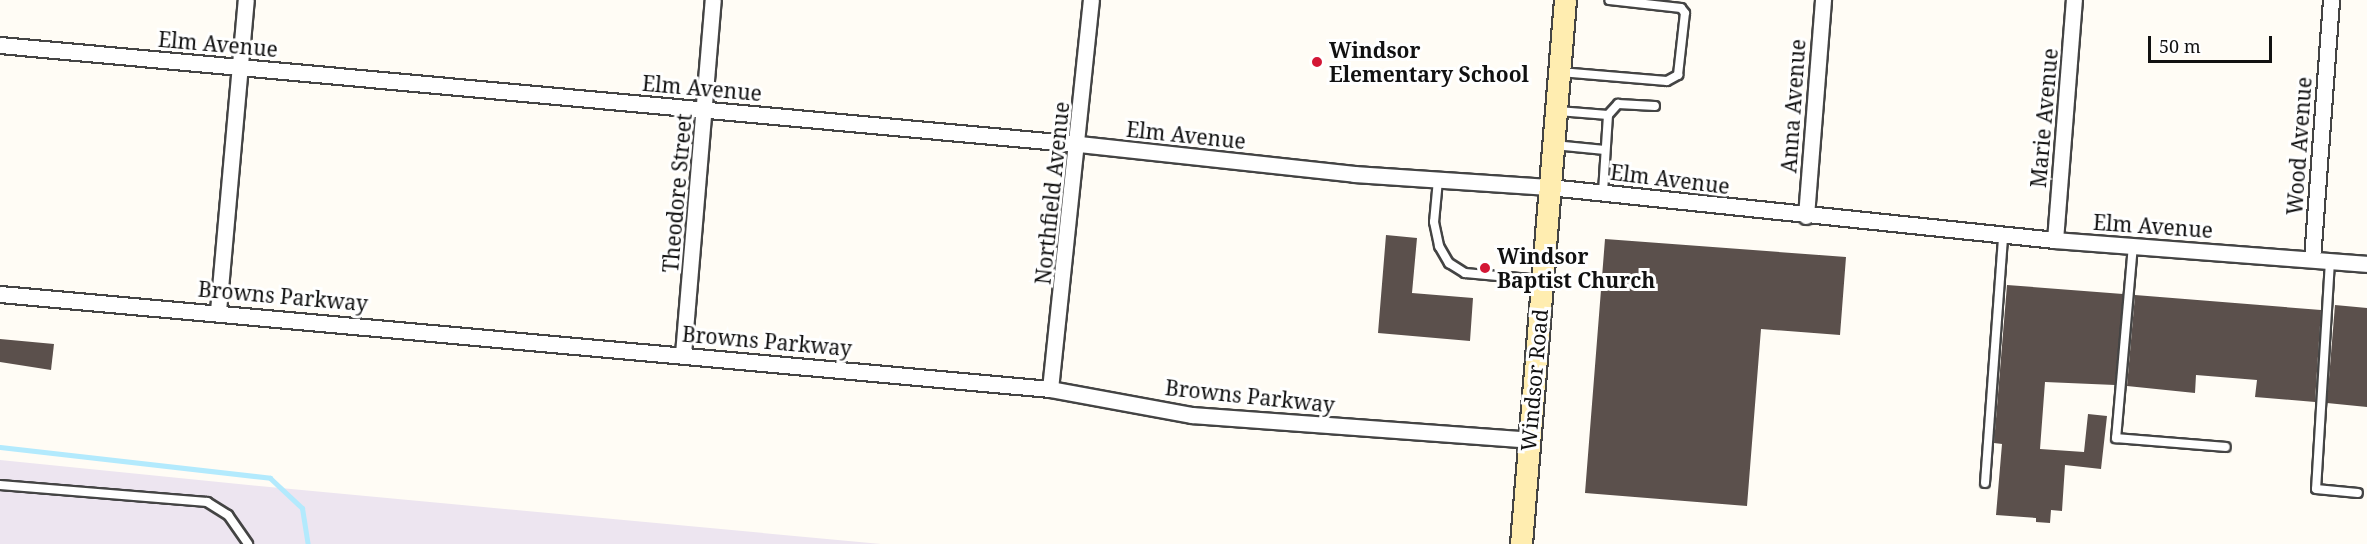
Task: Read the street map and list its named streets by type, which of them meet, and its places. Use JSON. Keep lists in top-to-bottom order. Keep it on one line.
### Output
{"streets":{"street":["Elm Avenue","Anna Avenue","Marie Avenue","Wood Avenue","Theodore Street","Northfield Avenue","Browns Parkway","Windsor Road"]},"crossings":[["Elm Avenue","Anna Avenue"],["Elm Avenue","Marie Avenue"],["Elm Avenue","Wood Avenue"],["Elm Avenue","Theodore Street"],["Elm Avenue","Northfield Avenue"],["Elm Avenue","Windsor Road"],["Theodore Street","Browns Parkway"],["Northfield Avenue","Browns Parkway"],["Browns Parkway","Windsor Road"]],"places":["Windsor Elementary School","Windsor Baptist Church"],"scale_bar":"50 m"}
